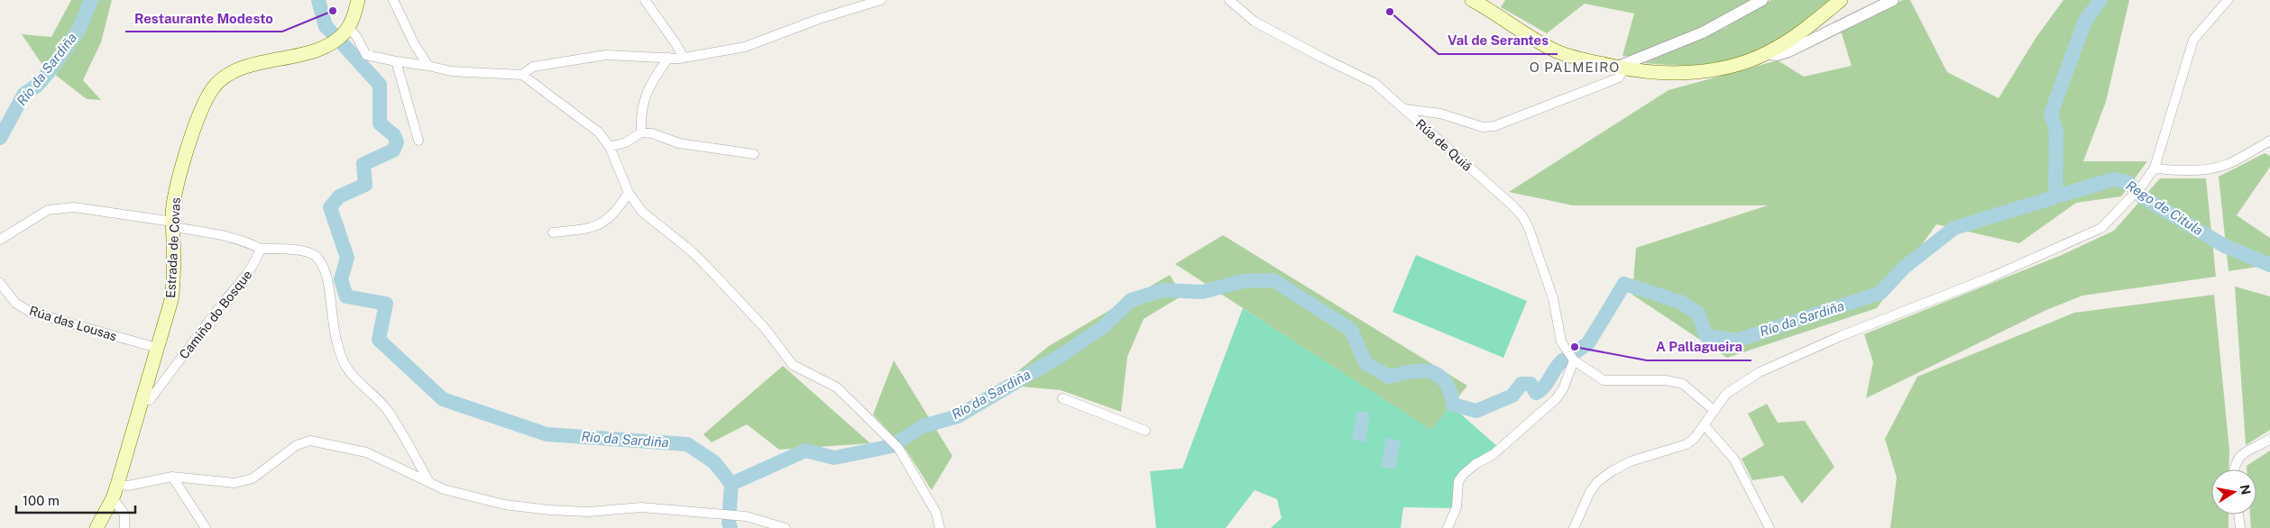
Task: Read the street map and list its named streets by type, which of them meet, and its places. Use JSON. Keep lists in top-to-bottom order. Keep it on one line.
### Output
{"streets":{"main road":["Estrada de Covas"],"street":["Rúa de Quiá","Camiño do Bosque","Rúa das Lousas"]},"crossings":[["Estrada de Covas","Camiño do Bosque"],["Estrada de Covas","Rúa das Lousas"]],"districts":["O PALMEIRO"],"water":["Río da Sardiña","Rego de Citula"],"places":["Restaurante Modesto","Val de Serantes","A Pallagueira"],"scale_bar":"100 m","north":"right"}
